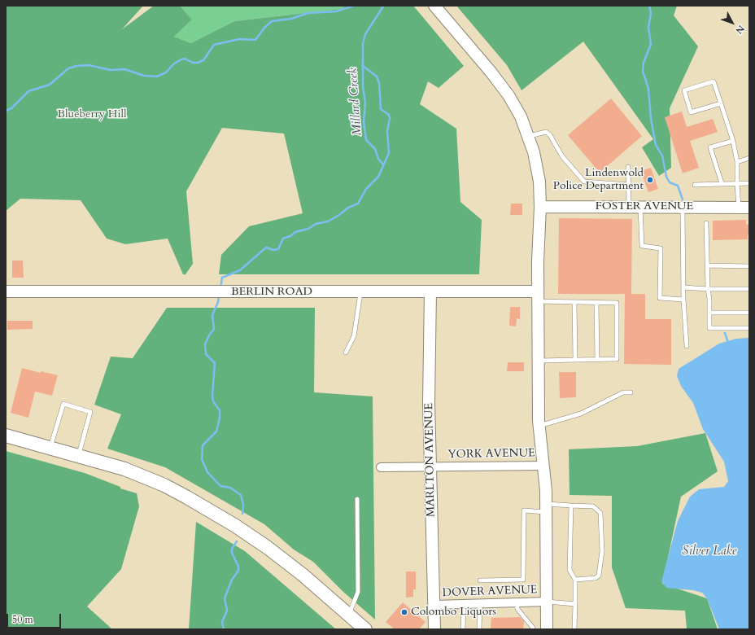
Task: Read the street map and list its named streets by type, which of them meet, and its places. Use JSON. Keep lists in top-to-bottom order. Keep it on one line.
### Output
{"streets":{"street":["FOSTER AVENUE","BERLIN ROAD","YORK AVENUE","MARLTON AVENUE","DOVER AVENUE"]},"crossings":[["BERLIN ROAD","MARLTON AVENUE"],["YORK AVENUE","MARLTON AVENUE"],["MARLTON AVENUE","DOVER AVENUE"]],"water":["Millard Creek","Silver Lake"],"parks":["Blueberry Hill"],"places":["Lindenwold Police Department","Colombo Liquors"],"scale_bar":"50 m","north":"bottom right"}
